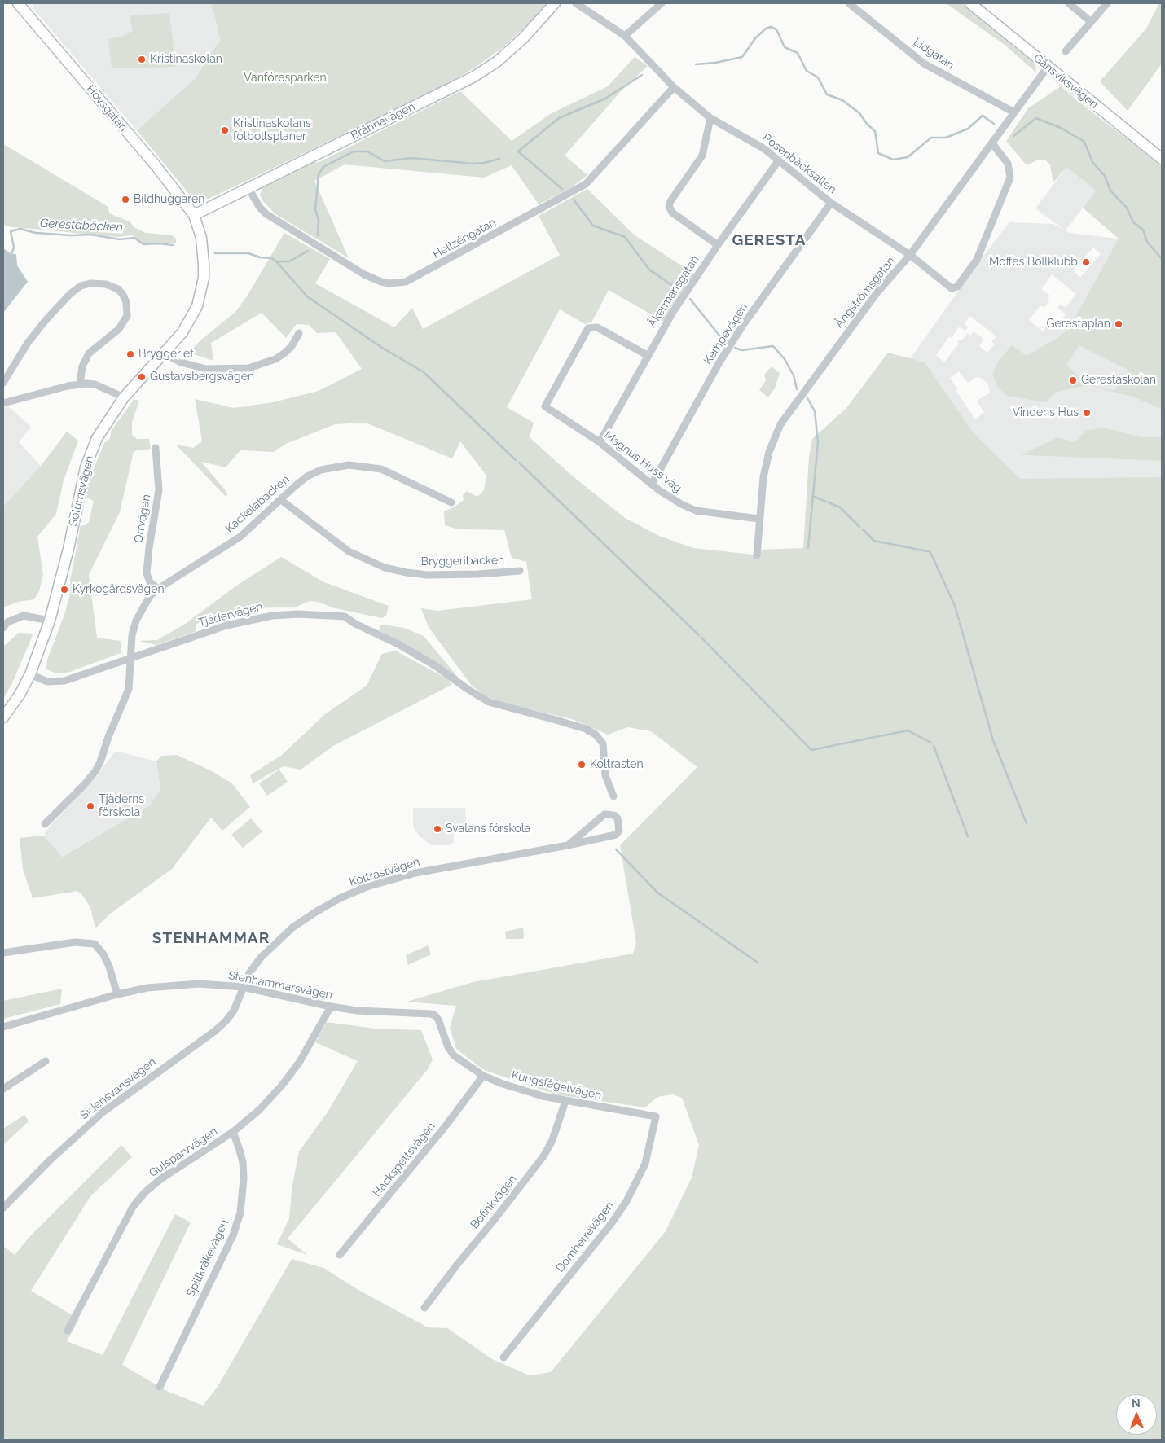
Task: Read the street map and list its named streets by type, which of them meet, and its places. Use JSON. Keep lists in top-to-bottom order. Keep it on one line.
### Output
{"streets":{"main road":["Gånsviksvägen","Hovsgatan","Brännavägen","Solumsvägen"],"street":["Lidgatan","Rosenbäcksallén","Hellzéngatan","Åkermansgatan","Ångströmsgatan","Kempevägen","Magnus Huss väg","Kackelabacken","Orrvägen","Bryggeribacken","Tjädervägen","Koltrastvägen","Stenhammarsvägen","Kungsfågelvägen","Sidensvansvägen","Gulsparvvägen","Hackspettsvägen","Bofinkvägen","Domherrevägen","Spillkråkevägen"]},"crossings":[["Lidgatan","Ångströmsgatan"],["Gånsviksvägen","Ångströmsgatan"],["Hovsgatan","Brännavägen"],["Hovsgatan","Solumsvägen"],["Brännavägen","Hellzéngatan"],["Brännavägen","Solumsvägen"],["Rosenbäcksallén","Hellzéngatan"],["Rosenbäcksallén","Åkermansgatan"],["Rosenbäcksallén","Ångströmsgatan"],["Rosenbäcksallén","Kempevägen"],["Åkermansgatan","Magnus Huss väg"],["Ångströmsgatan","Magnus Huss väg"],["Kempevägen","Magnus Huss väg"],["Solumsvägen","Tjädervägen"],["Kackelabacken","Orrvägen"],["Kackelabacken","Bryggeribacken"],["Kackelabacken","Tjädervägen"],["Koltrastvägen","Stenhammarsvägen"],["Koltrastvägen","Sidensvansvägen"],["Stenhammarsvägen","Kungsfågelvägen"],["Stenhammarsvägen","Sidensvansvägen"],["Stenhammarsvägen","Gulsparvvägen"],["Kungsfågelvägen","Hackspettsvägen"],["Kungsfågelvägen","Bofinkvägen"],["Kungsfågelvägen","Domherrevägen"],["Gulsparvvägen","Spillkråkevägen"]],"districts":["GERESTA","STENHAMMAR"],"water":["Gerestabäcken"],"parks":["Vanföresparken"],"places":["Kristinaskolan","Kristinaskolans fotbollsplaner","Bildhuggaren","Moffes Bollklubb","Gerestaplan","Bryggeriet","Gustavsbergsvägen","Gerestaskolan","Vindens Hus","Kyrkogårdsvägen","Koltrasten","Tjäderns förskola","Svalans förskola"],"north":"top"}
